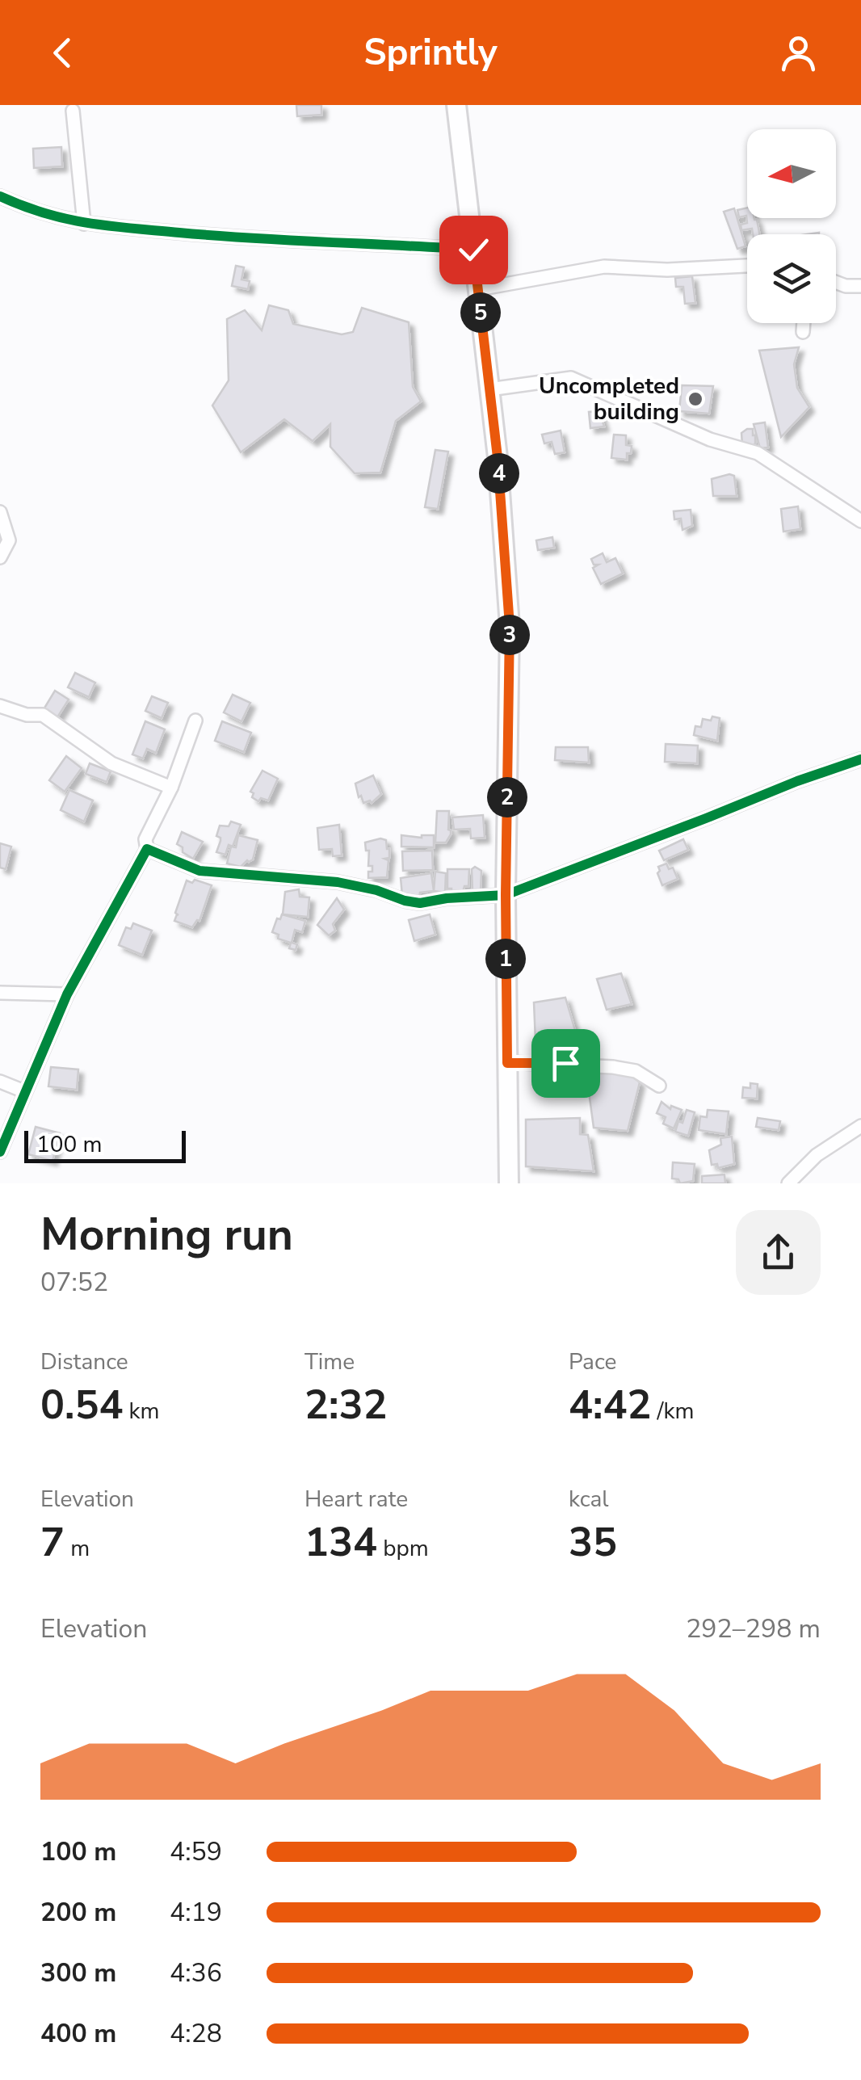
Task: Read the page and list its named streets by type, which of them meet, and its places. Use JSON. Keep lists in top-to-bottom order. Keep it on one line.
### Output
{"places":["Uncompleted building"],"scale_bar":"100 m","north":"left","page":{"header":"Sprintly","pins":["5","4","3","2","1"],"scale":"100 m","heading":["Morning run","07:52"],"stats":[["Distance","0.54 km"],["Time","2:32"],["Pace","4:42 /km"],["Elevation","7 m"],["Heart rate","134 bpm"],["kcal","35"]],"chart":["Elevation","292–298 m"],"list":[{"name":"100 m","note":"4:59"},{"name":"200 m","note":"4:19"},{"name":"300 m","note":"4:36"},{"name":"400 m","note":"4:28"}]}}
